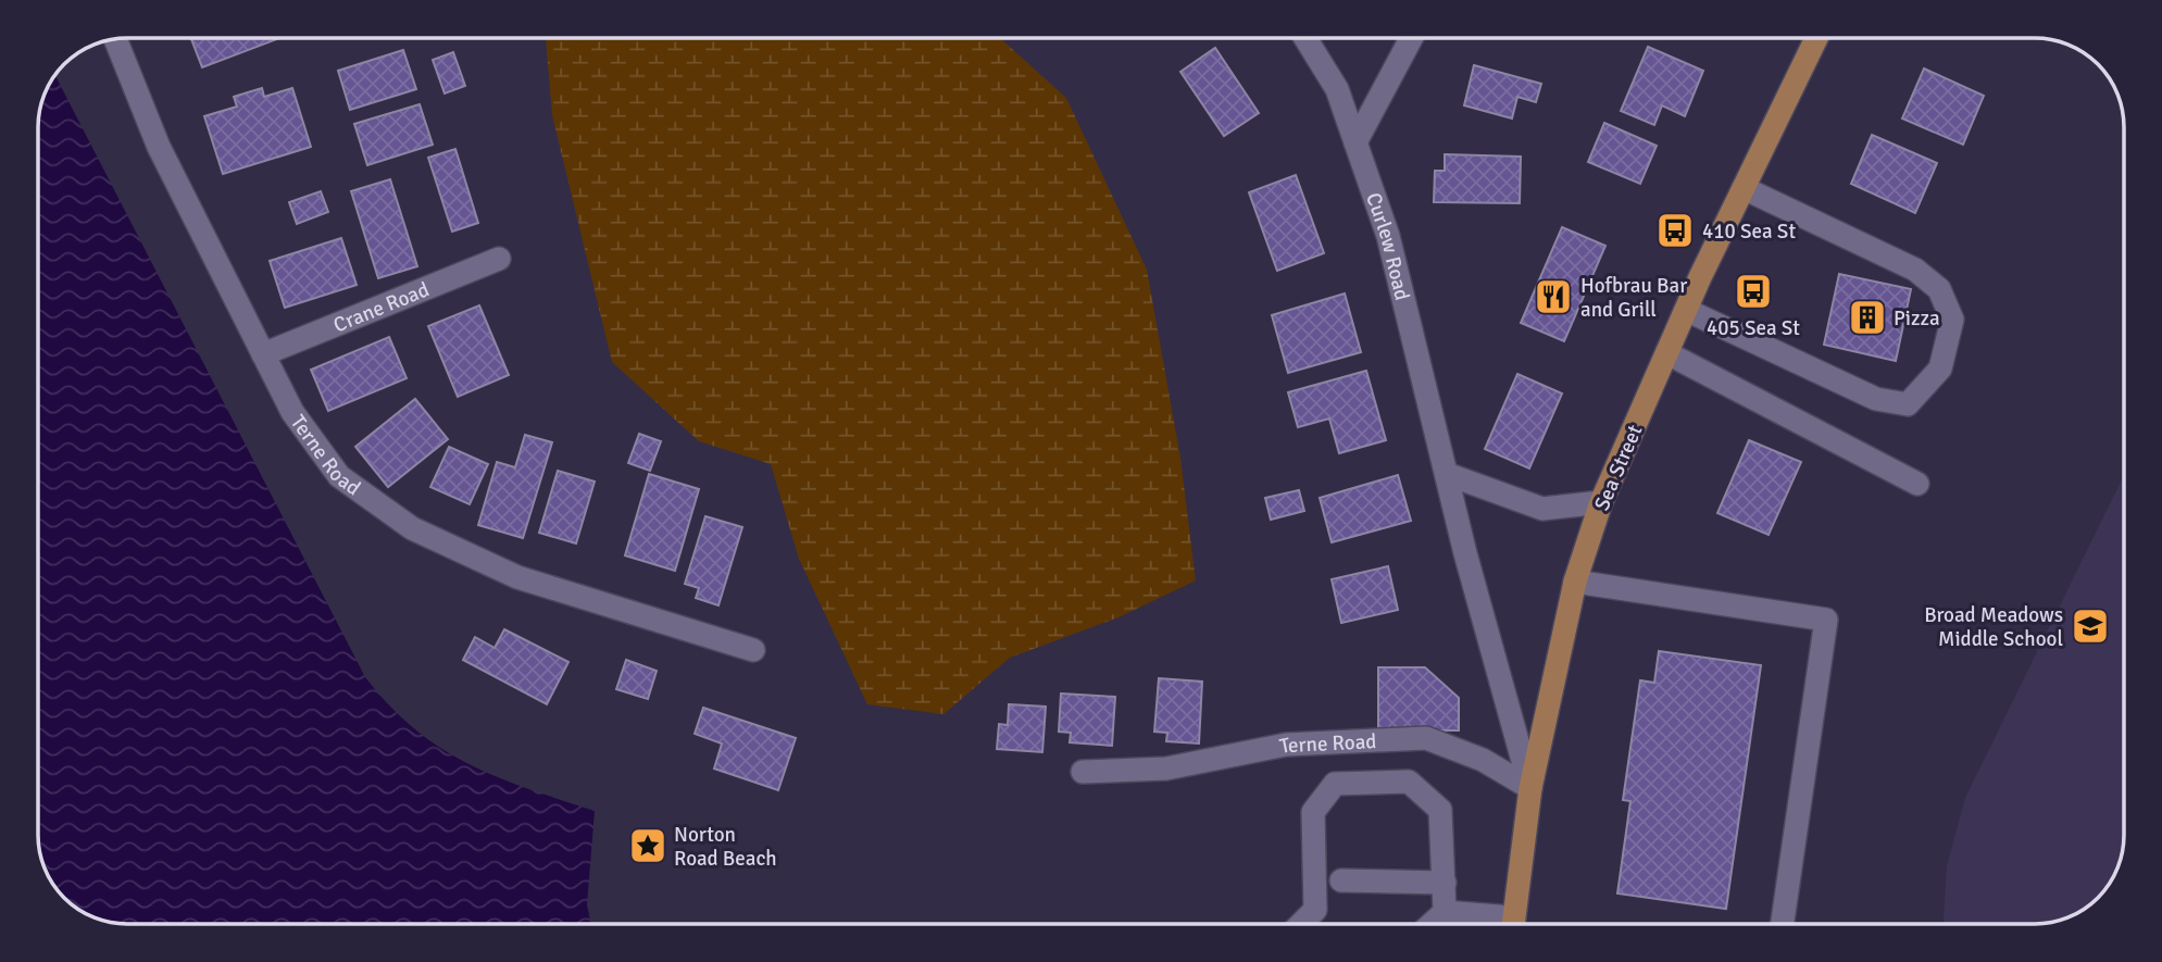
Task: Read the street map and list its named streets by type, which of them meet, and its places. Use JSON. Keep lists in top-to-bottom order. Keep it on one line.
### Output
{"streets":{"main road":["Sea Street"],"street":["Curlew Road","Crane Road","Terne Road"]},"crossings":[["Curlew Road","Terne Road"],["Curlew Road","Sea Street"],["Crane Road","Terne Road"],["Terne Road","Sea Street"]],"places":{"bus stop":["410 Sea St","405 Sea St"],"restaurant":["Hofbrau Bar and Grill"],"building":["Pizza"],"school or university":["Broad Meadows Middle School"],"place":["Norton Road Beach"]}}
